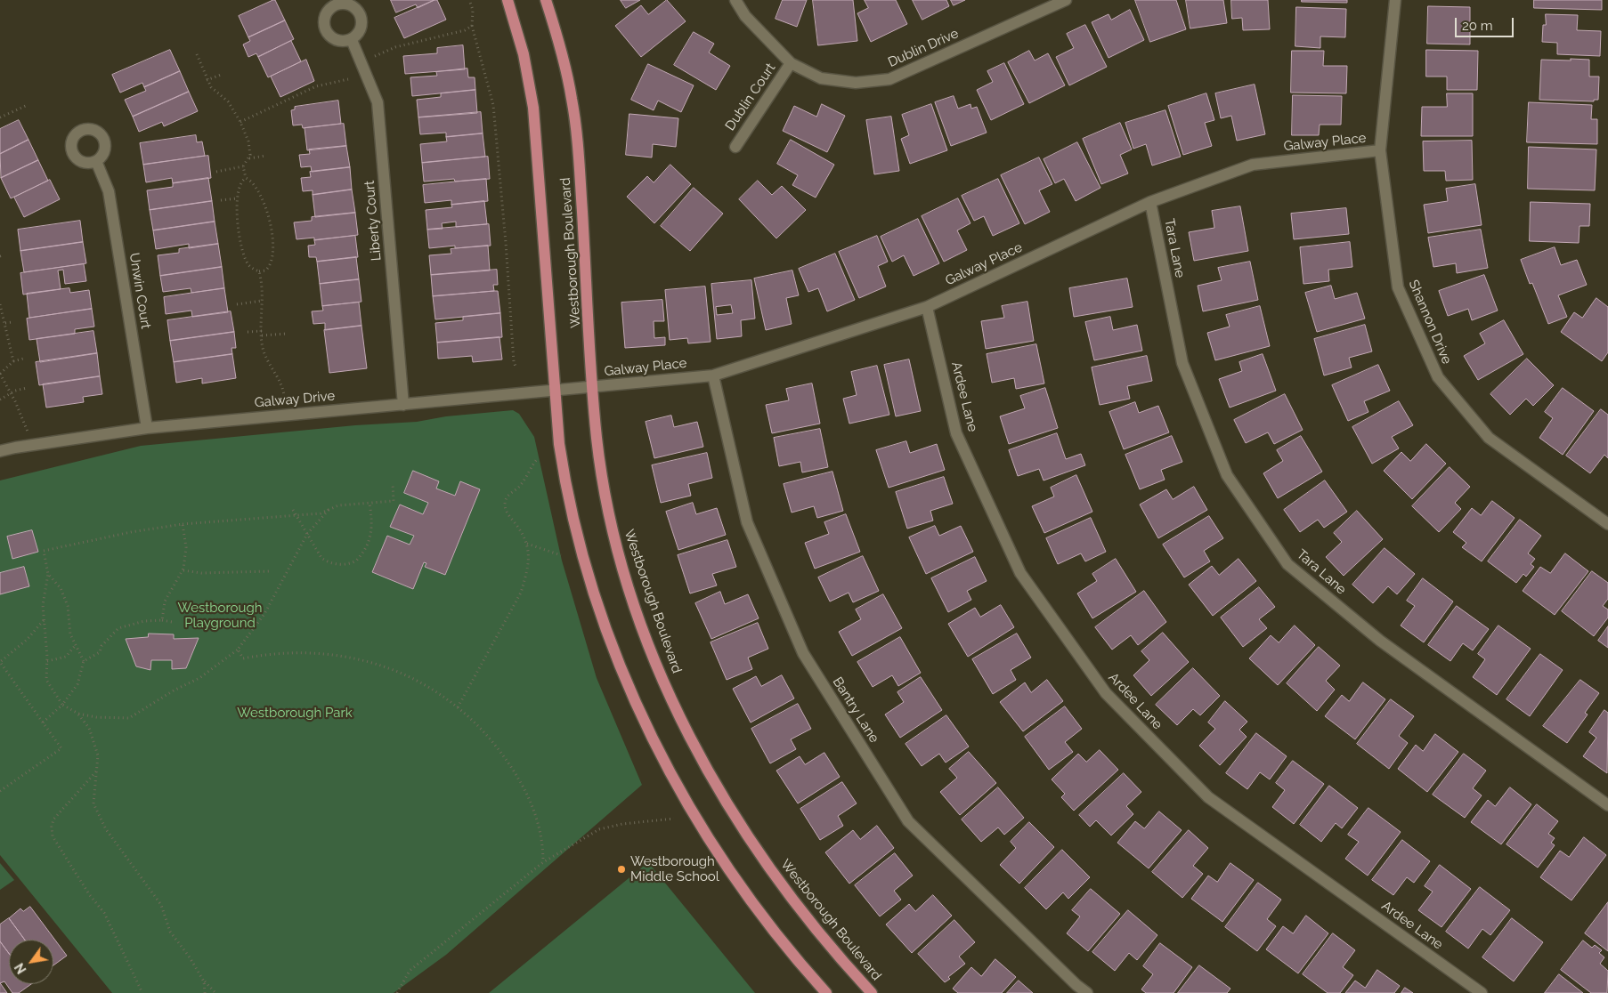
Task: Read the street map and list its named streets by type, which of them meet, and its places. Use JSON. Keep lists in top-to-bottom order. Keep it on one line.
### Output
{"streets":{"main road":["Westborough Boulevard"],"street":["Dublin Drive","Dublin Court","Galway Place","Liberty Court","Tara Lane","Unwin Court","Shannon Drive","Ardee Lane","Galway Drive","Bantry Lane"]},"crossings":[["Dublin Drive","Dublin Court"],["Galway Place","Tara Lane"],["Galway Place","Westborough Boulevard"],["Galway Place","Shannon Drive"],["Galway Place","Ardee Lane"],["Galway Place","Galway Drive"],["Galway Place","Bantry Lane"],["Liberty Court","Galway Drive"],["Westborough Boulevard","Galway Drive"],["Unwin Court","Galway Drive"]],"parks":["Westborough Playground","Westborough Park"],"places":["Westborough Middle School"],"scale_bar":"20 m","north":"bottom left"}
